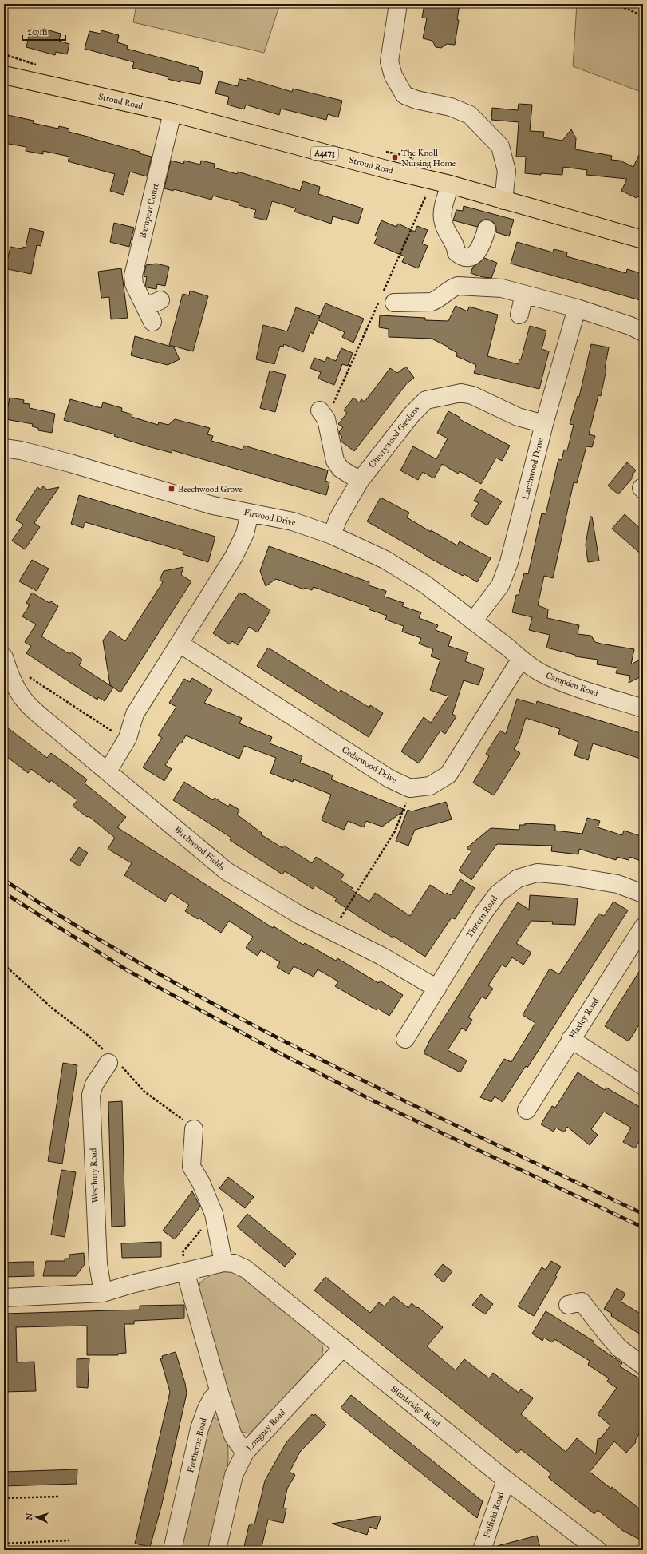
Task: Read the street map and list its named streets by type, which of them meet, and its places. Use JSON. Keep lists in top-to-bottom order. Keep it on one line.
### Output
{"streets":{"main road":["Stroud Road","A4173"],"street":["Barnpear Court","Cherrywood Gardens","Larchwood Drive","Firwood Drive","Campden Road","Cedarwood Drive","Birchwood Fields","Tintern Road","Flaxley Road","Westbury Road","Slimbridge Road","Longney Road","Fretherne Road","Falfield Road"]},"crossings":[["Stroud Road","Barnpear Court"],["Cherrywood Gardens","Larchwood Drive"],["Cherrywood Gardens","Firwood Drive"],["Larchwood Drive","Firwood Drive"],["Firwood Drive","Campden Road"],["Birchwood Fields","Tintern Road"],["Slimbridge Road","Longney Road"],["Slimbridge Road","Falfield Road"]],"places":{"transit":["The Knoll Nursing Home","Beechwood Grove"]},"scale_bar":"20 m","north":"left"}
